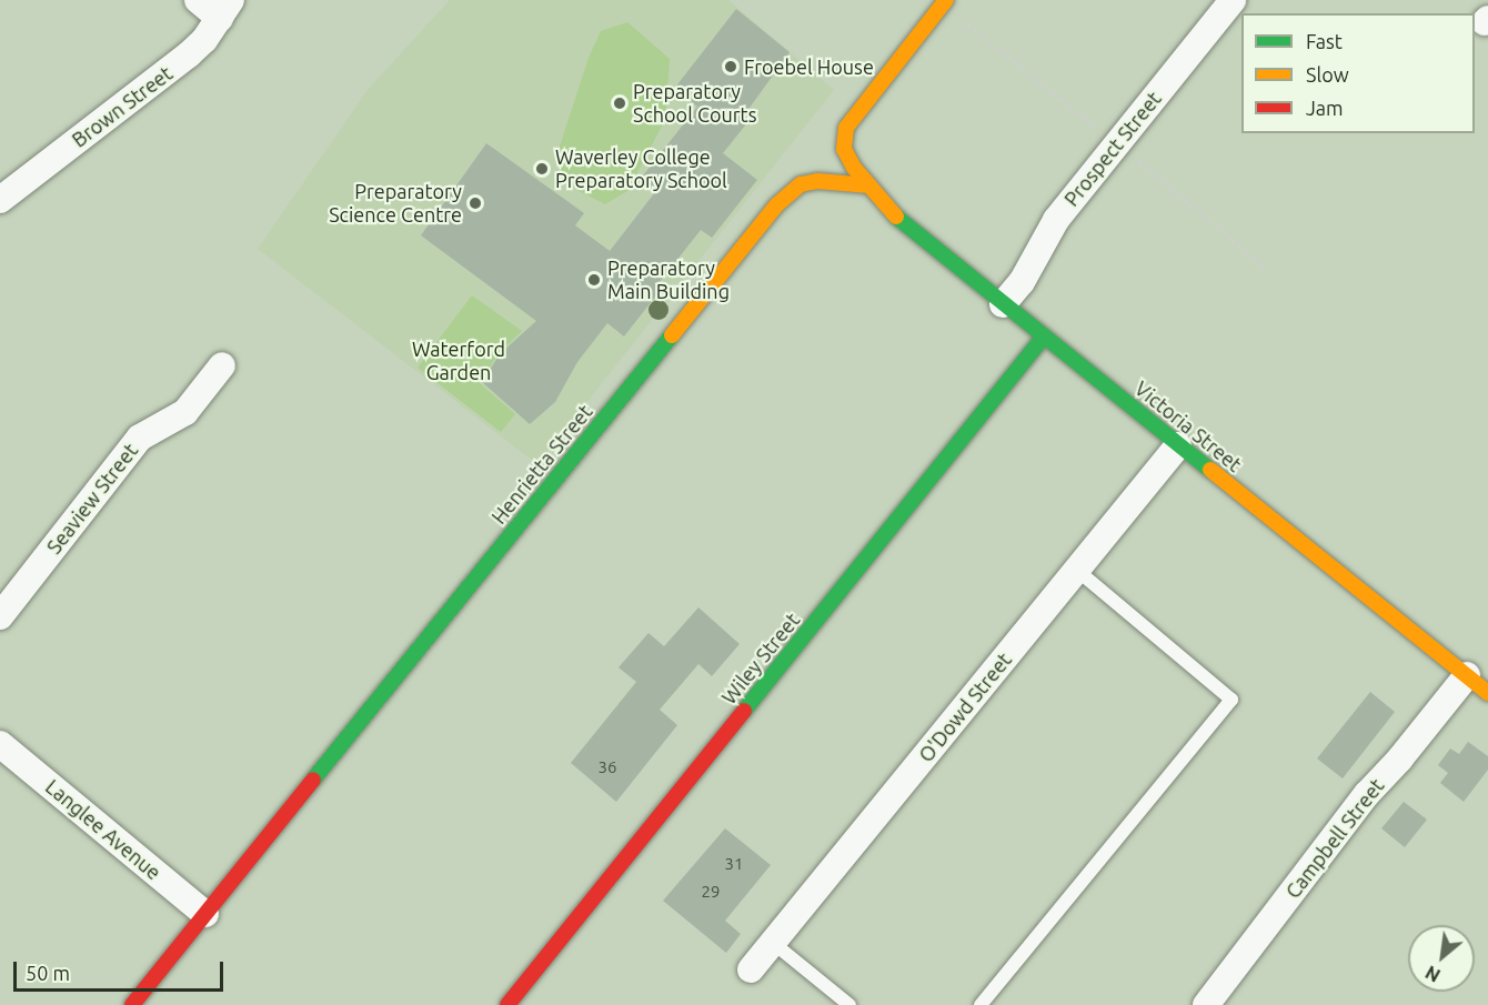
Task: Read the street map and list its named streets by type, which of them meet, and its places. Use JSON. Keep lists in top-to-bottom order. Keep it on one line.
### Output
{"streets":{"street":["Brown Street","Prospect Street","Victoria Street","Henrietta Street","Seaview Street","Wiley Street","O'Dowd Street","Langlee Avenue","Campbell Street"]},"crossings":[["Prospect Street","Victoria Street"],["Victoria Street","Henrietta Street"],["Victoria Street","Wiley Street"],["Victoria Street","O'Dowd Street"],["Victoria Street","Campbell Street"],["Henrietta Street","Langlee Avenue"]],"parks":["Waterford Garden"],"places":["Froebel House","Preparatory School Courts","Waverley College Preparatory School","Preparatory Science Centre","Preparatory Main Building"],"house_numbers":["36","31","29"],"legend":["Fast","Slow","Jam"],"scale_bar":"50 m","north":"bottom left"}
